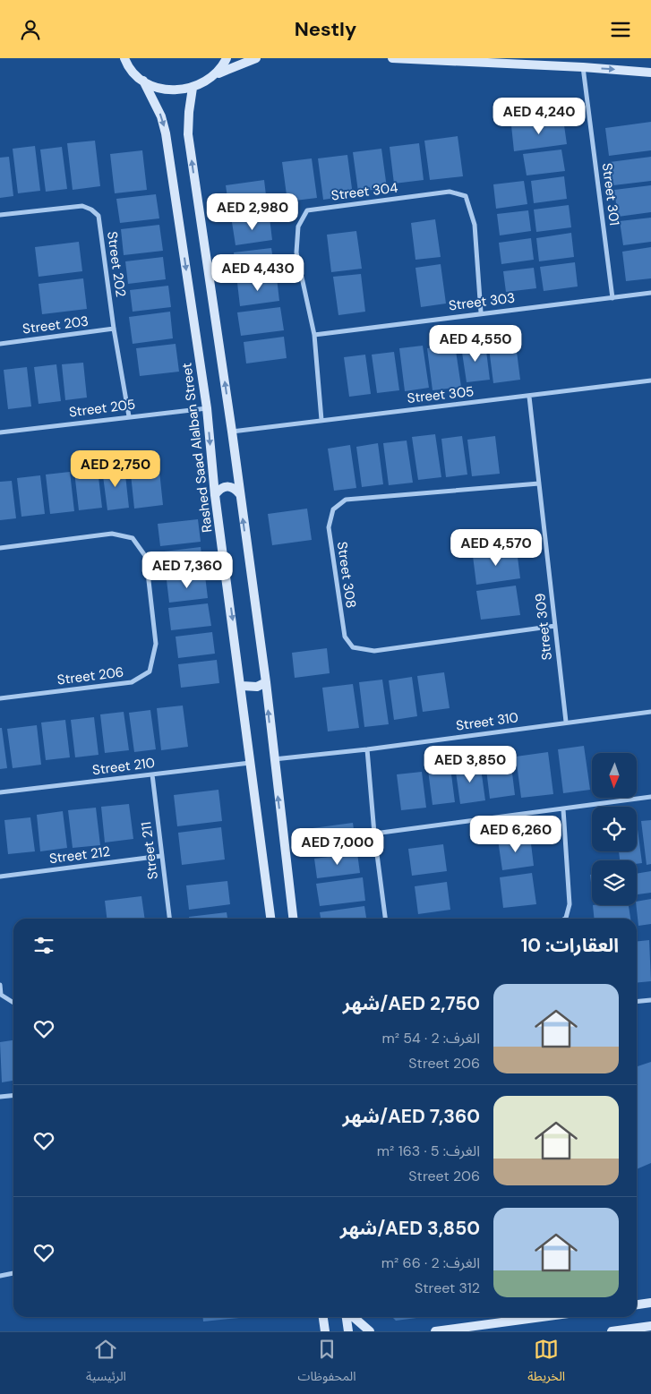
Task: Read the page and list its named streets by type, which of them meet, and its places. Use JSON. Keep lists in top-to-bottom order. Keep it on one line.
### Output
{"streets":{"main road":["Rashed Saad Alalban Street"],"street":["Street 304","Street 301","Street 202","Street 303","Street 203","Street 305","Street 205","Street 308","Street 309","Street 206","Street 310","Street 210","Street 211","Street 212"]},"crossings":[["Street 304","Street 303"],["Street 304","Street 305"],["Street 301","Street 303"],["Street 202","Street 203"],["Street 202","Street 205"],["Street 305","Street 309"],["Street 205","Rashed Saad Alalban Street"],["Rashed Saad Alalban Street","Street 210"],["Street 308","Street 309"],["Street 309","Street 310"],["Street 210","Street 211"],["Street 211","Street 212"]],"north":"bottom","page":{"header":"Nestly","price":["AED 4,240","AED 2,980","AED 4,430","AED 4,550","AED 2,750","AED 4,570","AED 7,360","AED 3,850","AED 6,260","AED 7,000"],"heading":"العقارات: 10","list":[{"name":"AED 2,750/شهر","note":"الغرف: 2 · 54 m² · Street 206"},{"name":"AED 7,360/شهر","note":"الغرف: 5 · 163 m² · Street 206"},{"name":"AED 3,850/شهر","note":"الغرف: 2 · 66 m² · Street 312"}],"tabs":["الخريطة","المحفوظات","الرئيسية"]}}
